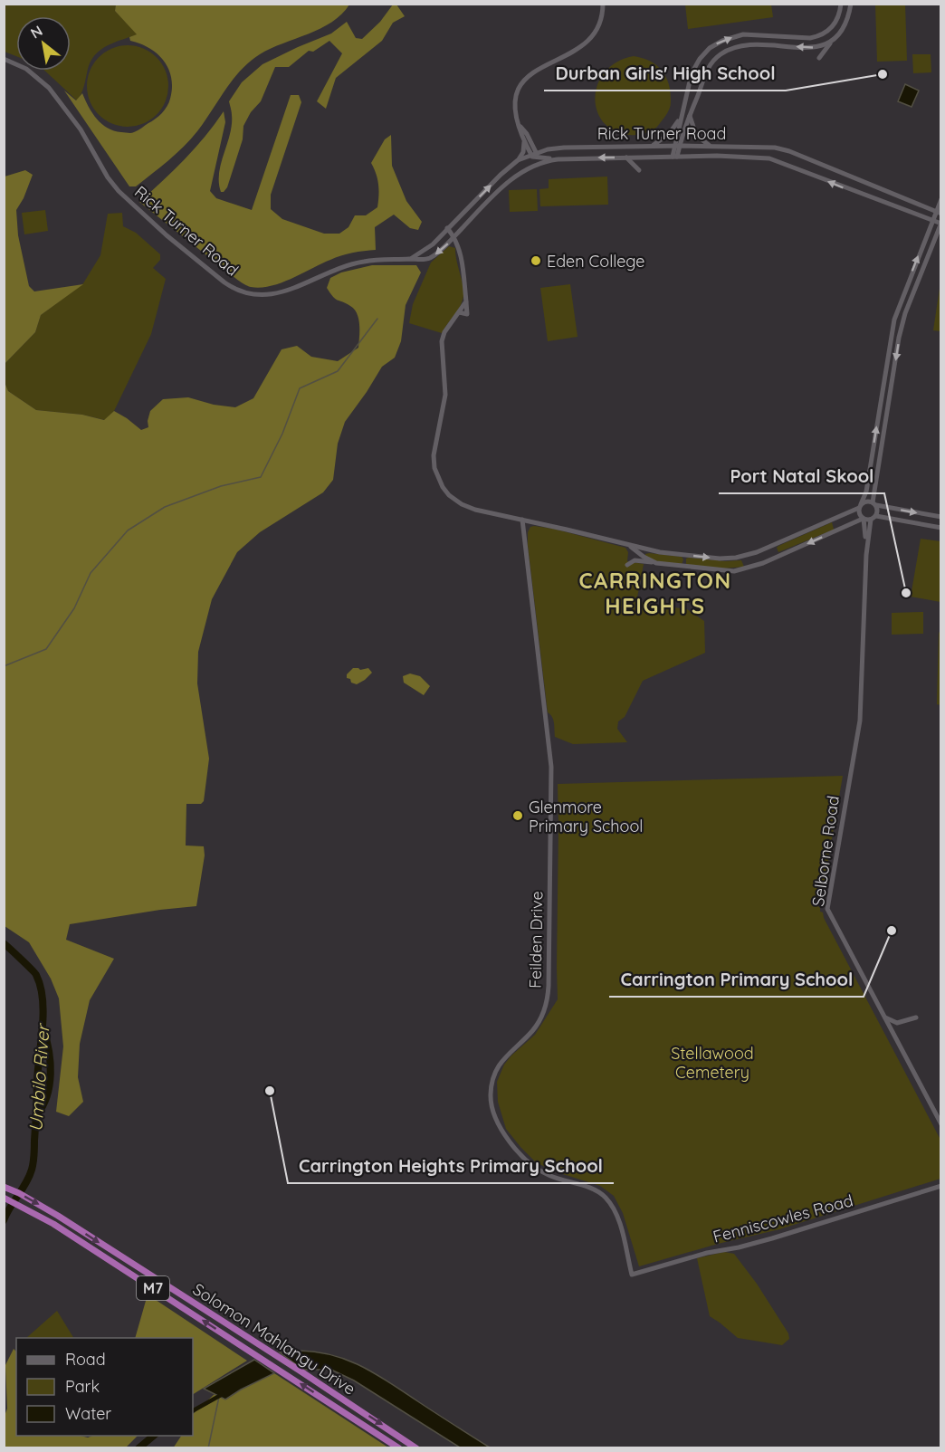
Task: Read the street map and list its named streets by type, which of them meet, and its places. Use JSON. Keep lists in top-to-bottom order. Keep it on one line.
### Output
{"streets":{"highway":["M7","Solomon Mahlangu Drive"],"street":["Rick Turner Road","Selborne Road","Feilden Drive","Fenniscowles Road"]},"crossings":[["Feilden Drive","Fenniscowles Road"]],"districts":["CARRINGTON HEIGHTS"],"water":["Umbilo River"],"parks":["Stellawood Cemetery"],"places":["Durban Girls' High School","Eden College","Port Natal Skool","Glenmore Primary School","Carrington Primary School","Carrington Heights Primary School"],"legend":["Road","Park","Water"],"north":"top left"}
